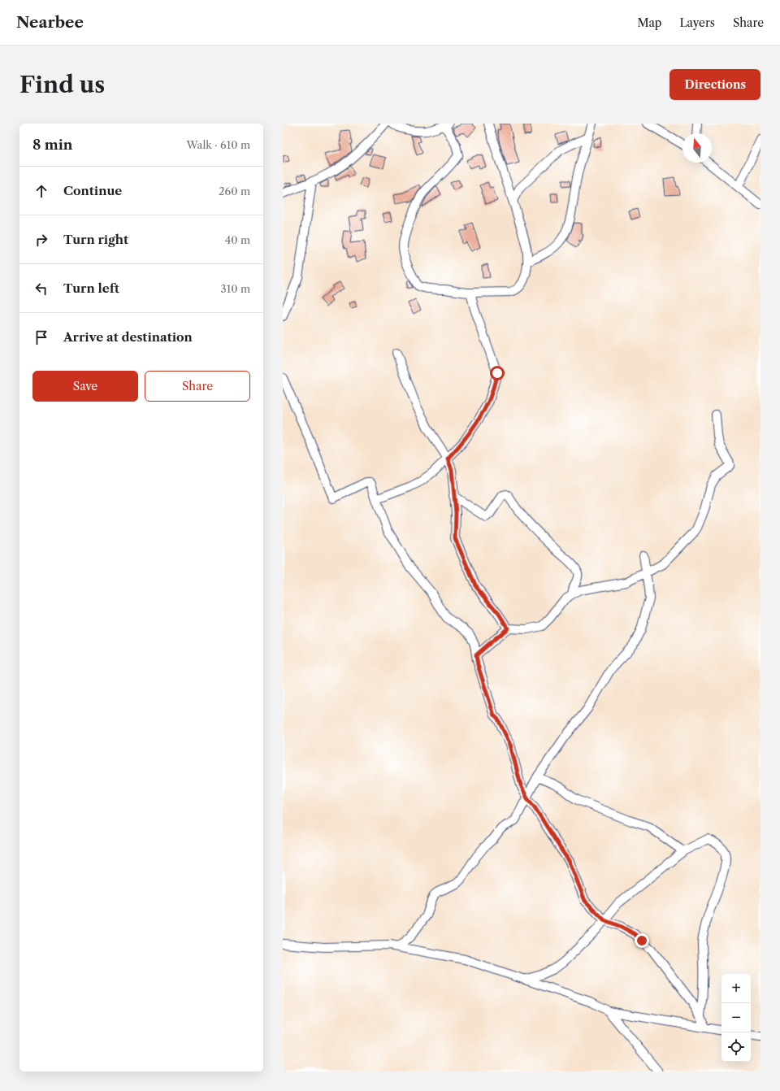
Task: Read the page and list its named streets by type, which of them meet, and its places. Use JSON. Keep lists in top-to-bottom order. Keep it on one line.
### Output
{"north":"top","page":{"header":"Nearbee","nav":["Map","Layers","Share"],"buttons":["Directions",["Save","Share"]],"title":"Find us","heading":["8 min","Walk · 610 m"],"list":[["Continue","260 m"],["Turn right","40 m"],["Turn left","310 m"],"Arrive at destination"],"map_buttons":["+","−"]}}
